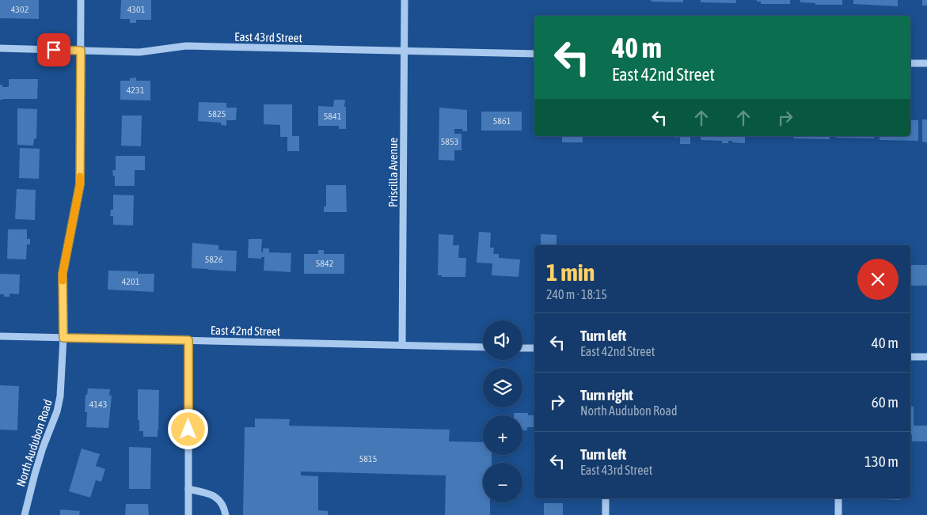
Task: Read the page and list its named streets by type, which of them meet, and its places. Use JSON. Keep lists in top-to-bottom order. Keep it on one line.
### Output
{"streets":{"street":["East 43rd Street","Priscilla Avenue","East 42nd Street","North Audubon Road"]},"crossings":[["East 43rd Street","Priscilla Avenue"],["East 43rd Street","North Audubon Road"],["Priscilla Avenue","East 42nd Street"],["East 42nd Street","North Audubon Road"]],"house_numbers":["4302","4301","4231","5825","5841","5861","5853","5826","5842","4201","4143","5815"],"page":{"turn":["40 m","East 42nd Street"],"heading":["1 min","240 m · 18:15"],"list":[{"name":"Turn left","note":"East 42nd Street","value":"40 m"},{"name":"Turn right","note":"North Audubon Road","value":"60 m"},{"name":"Turn left","note":"East 43rd Street","value":"130 m"}],"map_buttons":["+","−"]}}
